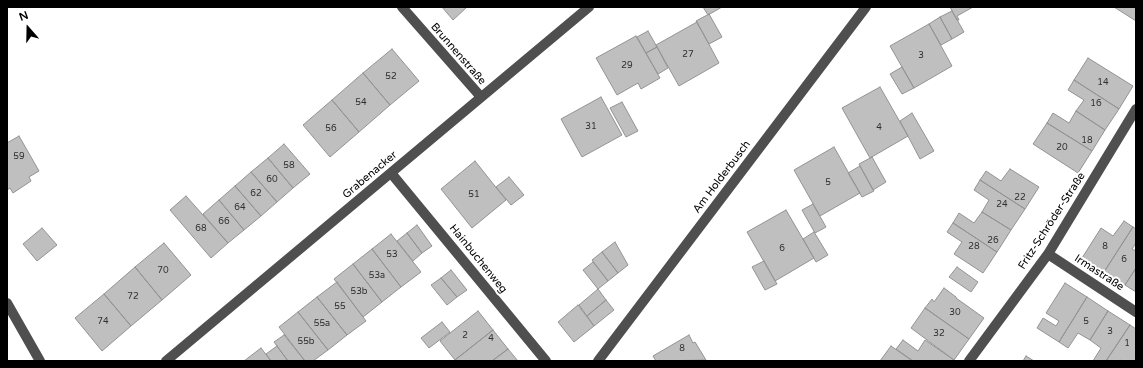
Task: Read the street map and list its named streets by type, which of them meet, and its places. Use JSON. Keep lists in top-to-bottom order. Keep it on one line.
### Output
{"streets":{"street":["Brunnenstraße","Grabenacker","Am Holderbusch","Fritz-Schröder-Straße","Hainbuchenweg","Irmastraße"]},"crossings":[["Brunnenstraße","Grabenacker"],["Grabenacker","Hainbuchenweg"],["Fritz-Schröder-Straße","Irmastraße"]],"house_numbers":["27","3","29","52","14","54","16","31","4","56","18","20","59","58","60","5","62","51","22","24","64","66","68","26","28","8","6","53","6","70","53a","53b","72","55","30","74","5","55a","3","32","2","4","55b","1","8"],"north":"top"}
